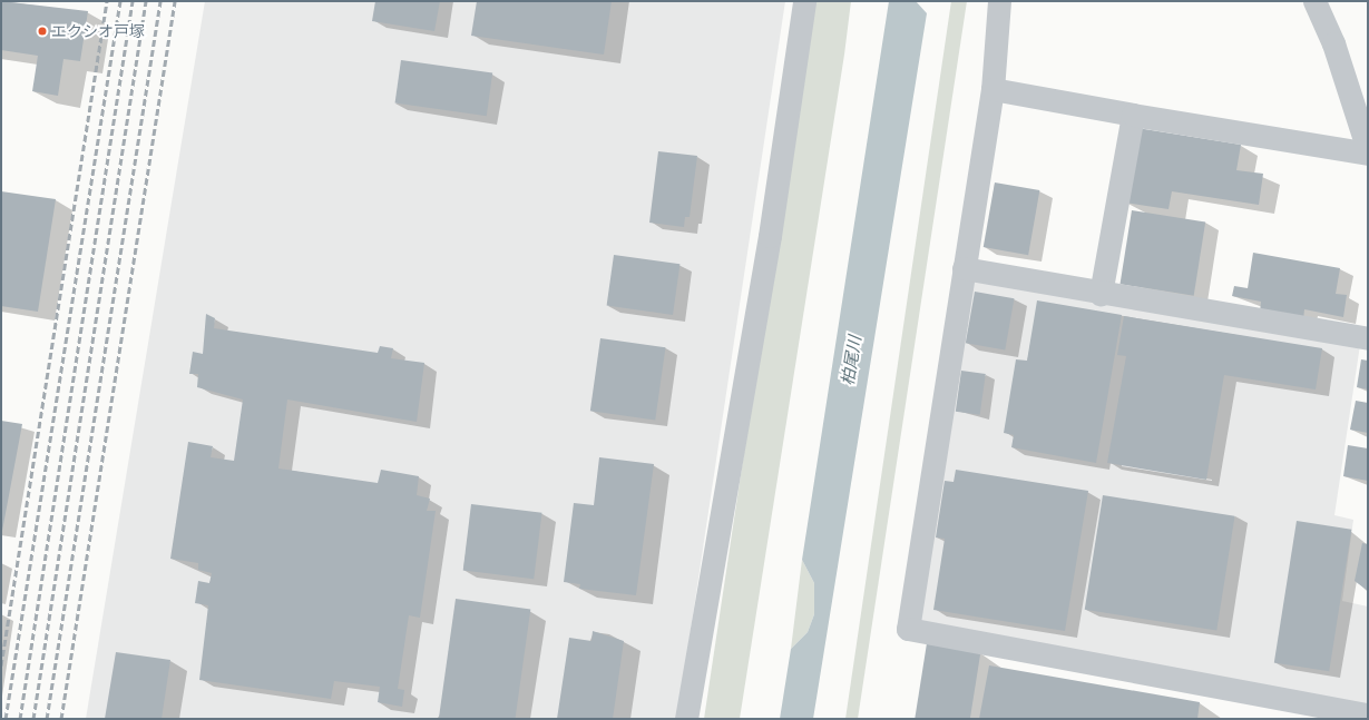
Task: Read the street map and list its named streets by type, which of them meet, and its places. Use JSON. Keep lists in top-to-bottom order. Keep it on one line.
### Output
{"water":["柏尾川"],"places":["エクシオ戸塚"]}
